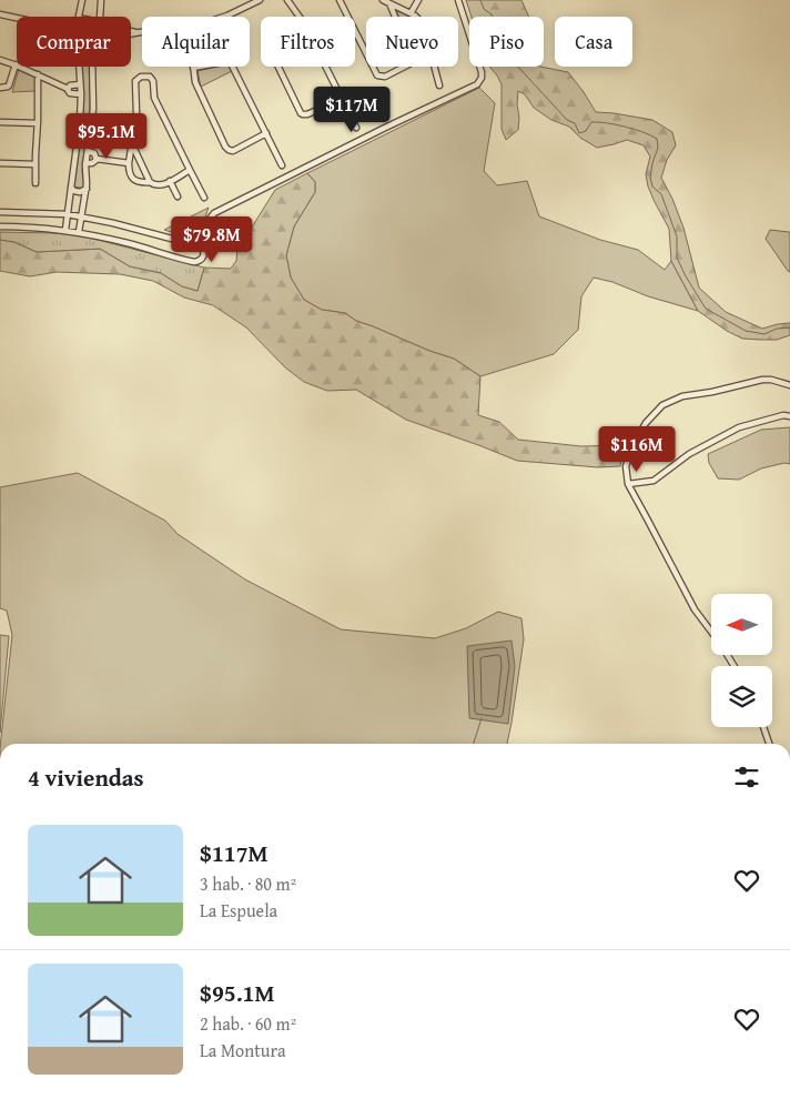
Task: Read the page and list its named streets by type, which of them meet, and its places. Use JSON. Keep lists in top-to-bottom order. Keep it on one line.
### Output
{"north":"left","page":{"chip":["Comprar","Alquilar","Filtros","Nuevo","Piso","Casa"],"price":["$117M","$95.1M","$79.8M","$116M"],"heading":"4 viviendas","list":[{"name":"$117M","note":"3 hab. · 80 m² · La Espuela"},{"name":"$95.1M","note":"2 hab. · 60 m² · La Montura"}]}}
